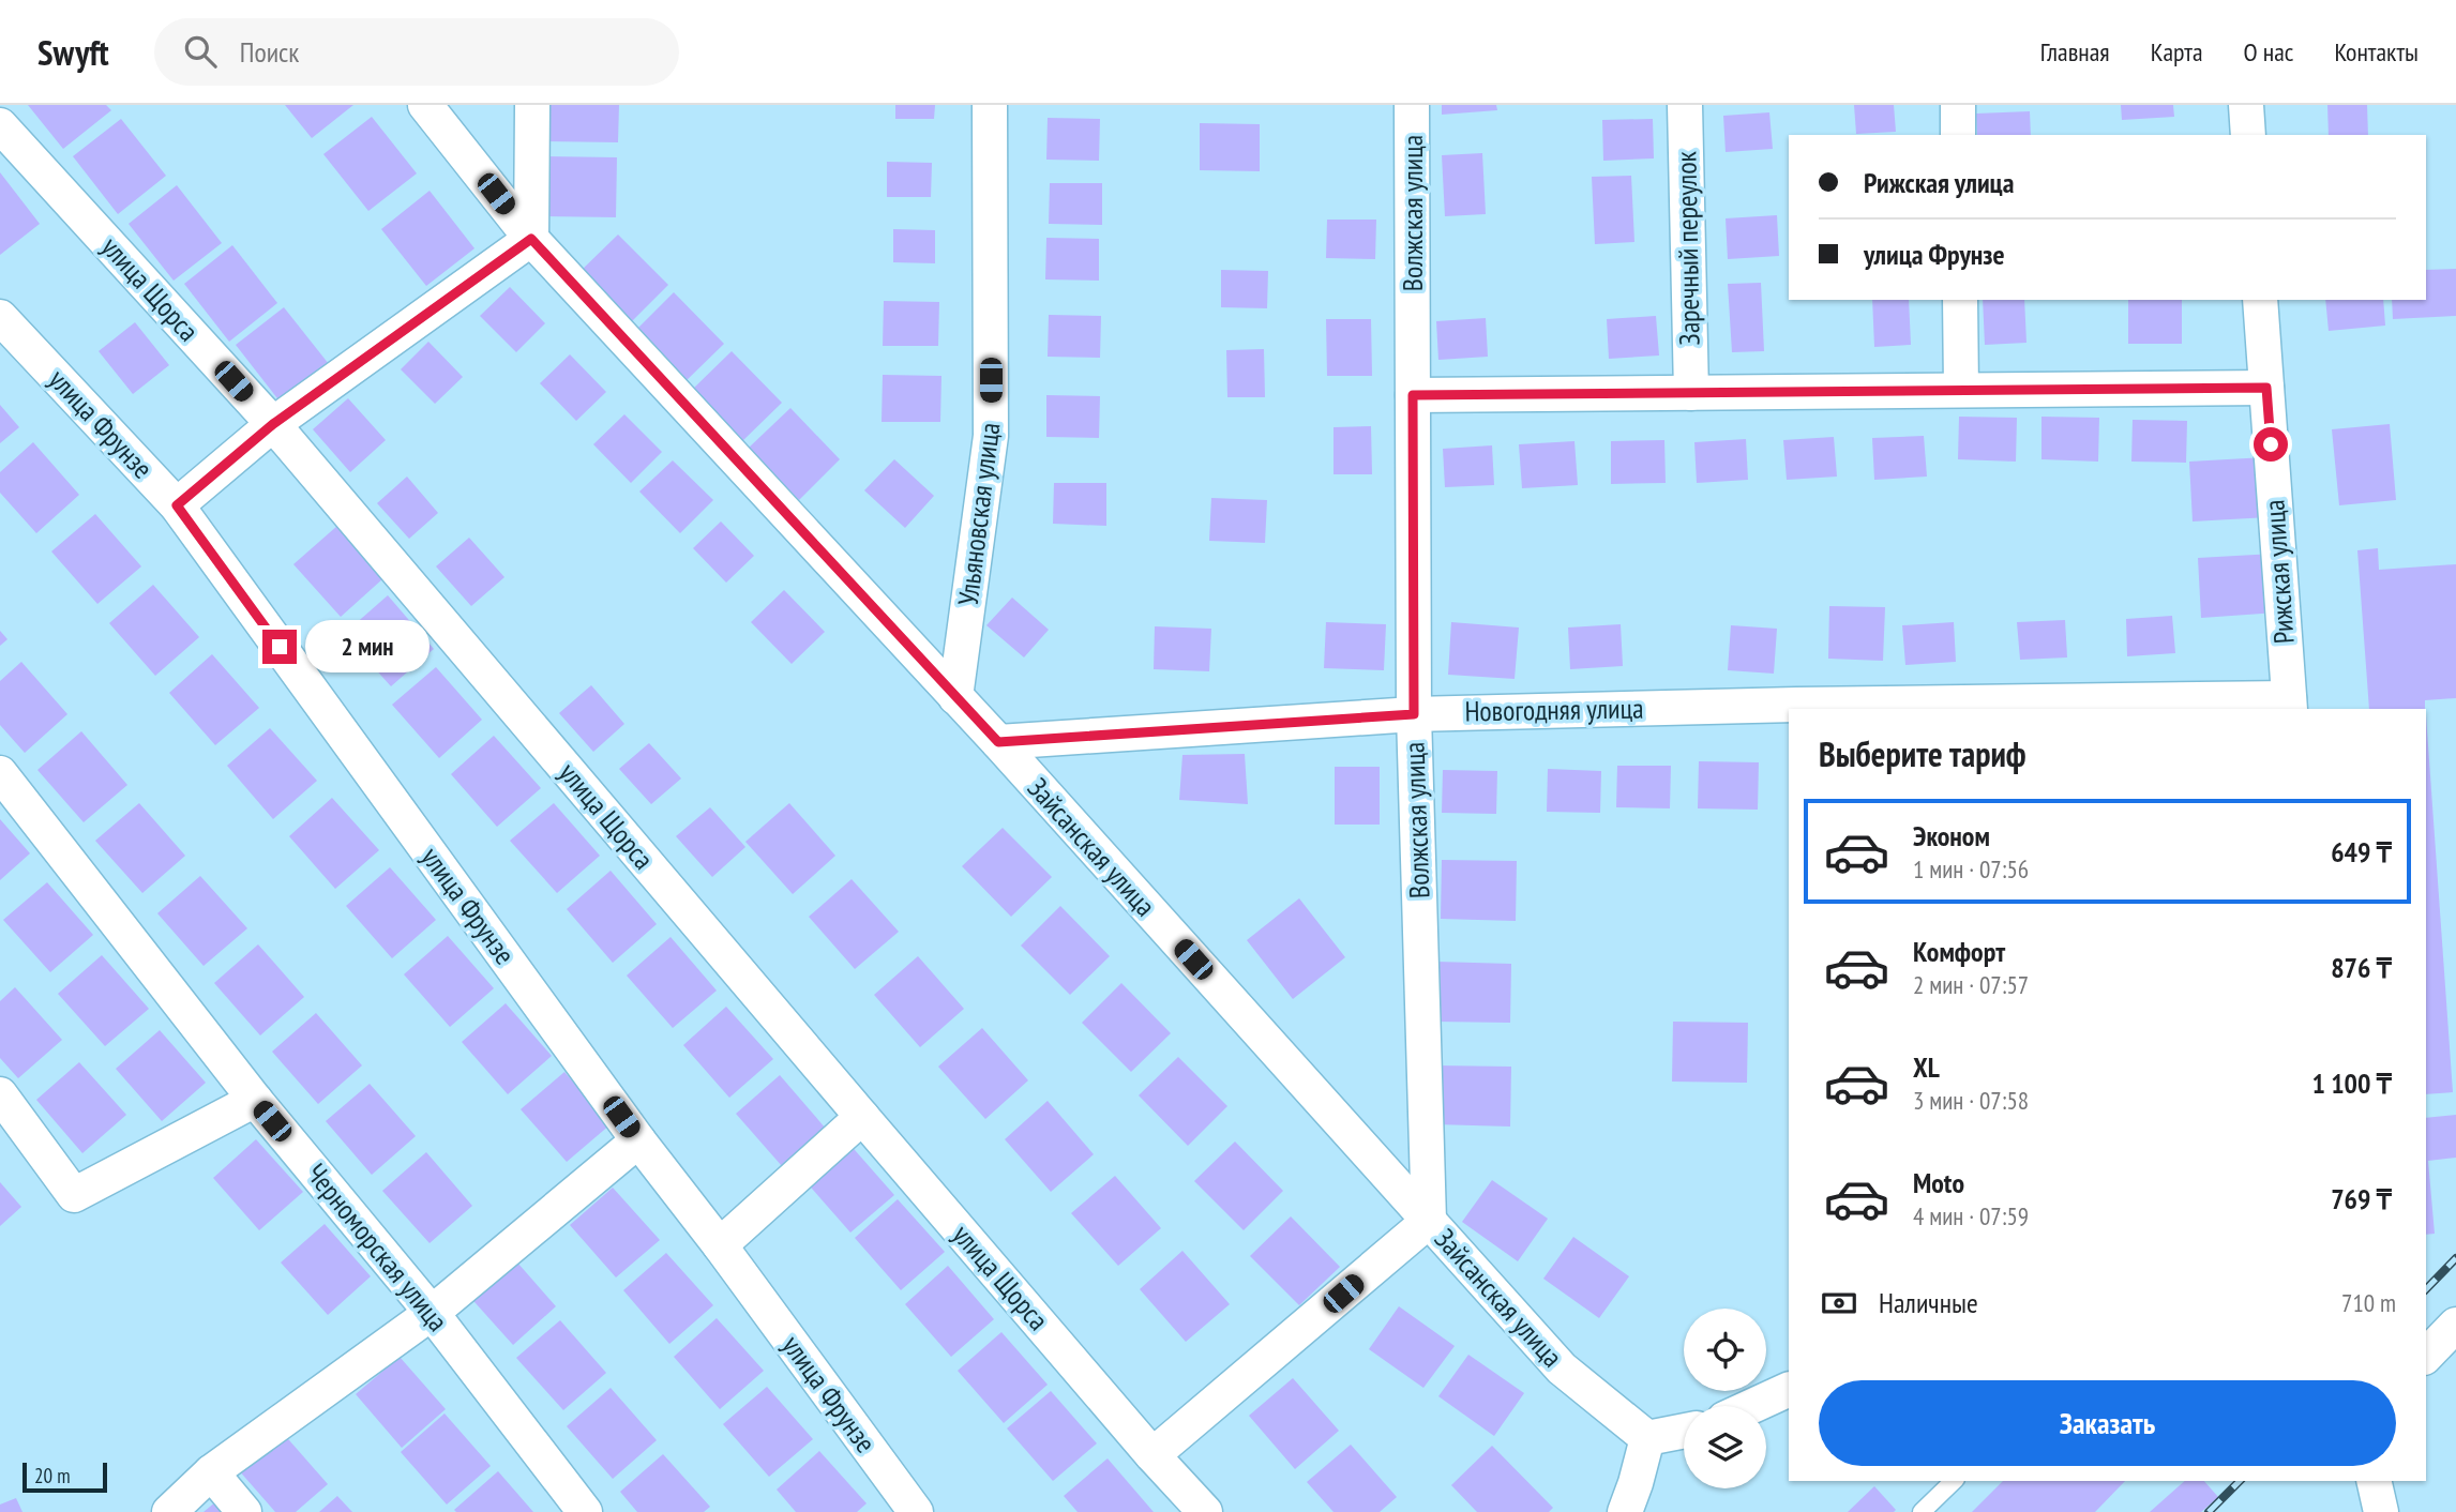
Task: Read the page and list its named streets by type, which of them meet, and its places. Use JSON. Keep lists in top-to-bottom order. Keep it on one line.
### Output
{"streets":{"street":["Волжская улица","Заречный переулок","улица Щорса","улица Фрунзе","Ульяновская улица","Рижская улица","Новогодняя улица","Зайсанская улица","Черноморская улица"]},"crossings":[["Волжская улица","Новогодняя улица"],["Волжская улица","Зайсанская улица"],["Ульяновская улица","Зайсанская улица"],["Рижская улица","Новогодняя улица"],["Новогодняя улица","Зайсанская улица"]],"scale_bar":"20 m","page":{"header":"Swyft","search":"Поиск","nav":["Главная","Карта","О нас","Контакты"],"banner":["Рижская улица","улица Фрунзе"],"bubble":"2 мин","heading":"Выберите тариф","list":[{"name":"Эконом","note":"1 мин · 07:56","value":"649 ₸"},{"name":"Комфорт","note":"2 мин · 07:57","value":"876 ₸"},{"name":"XL","note":"3 мин · 07:58","value":"1 100 ₸"},{"name":"Moto","note":"4 мин · 07:59","value":"769 ₸"}],"pay":["Наличные","710 m"],"buttons":"Заказать","scale":"20 m"}}
